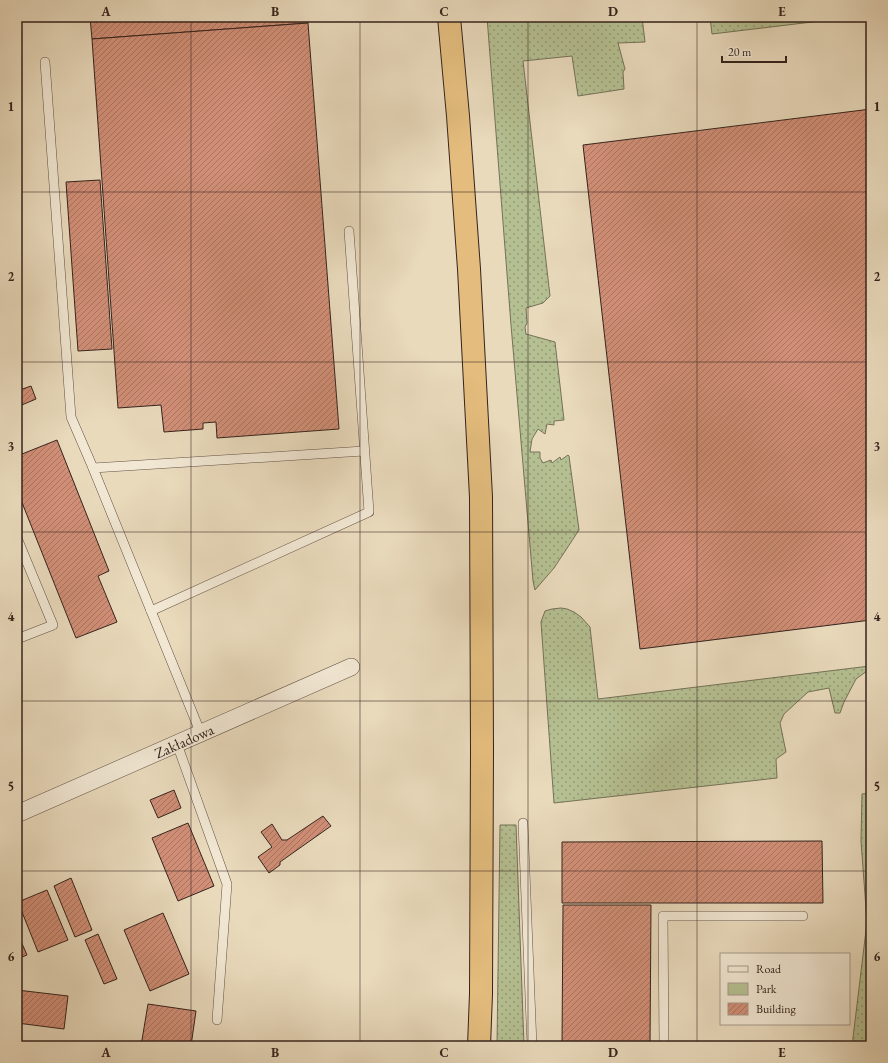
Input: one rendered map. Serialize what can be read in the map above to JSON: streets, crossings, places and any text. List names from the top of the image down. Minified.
{"streets":{"street":["Zakładowa"]},"legend":["Road","Park","Building"],"scale_bar":"20 m","grid":{"columns":["A","B","C","D","E"],"rows":["1","2","3","4","5","6"]}}
